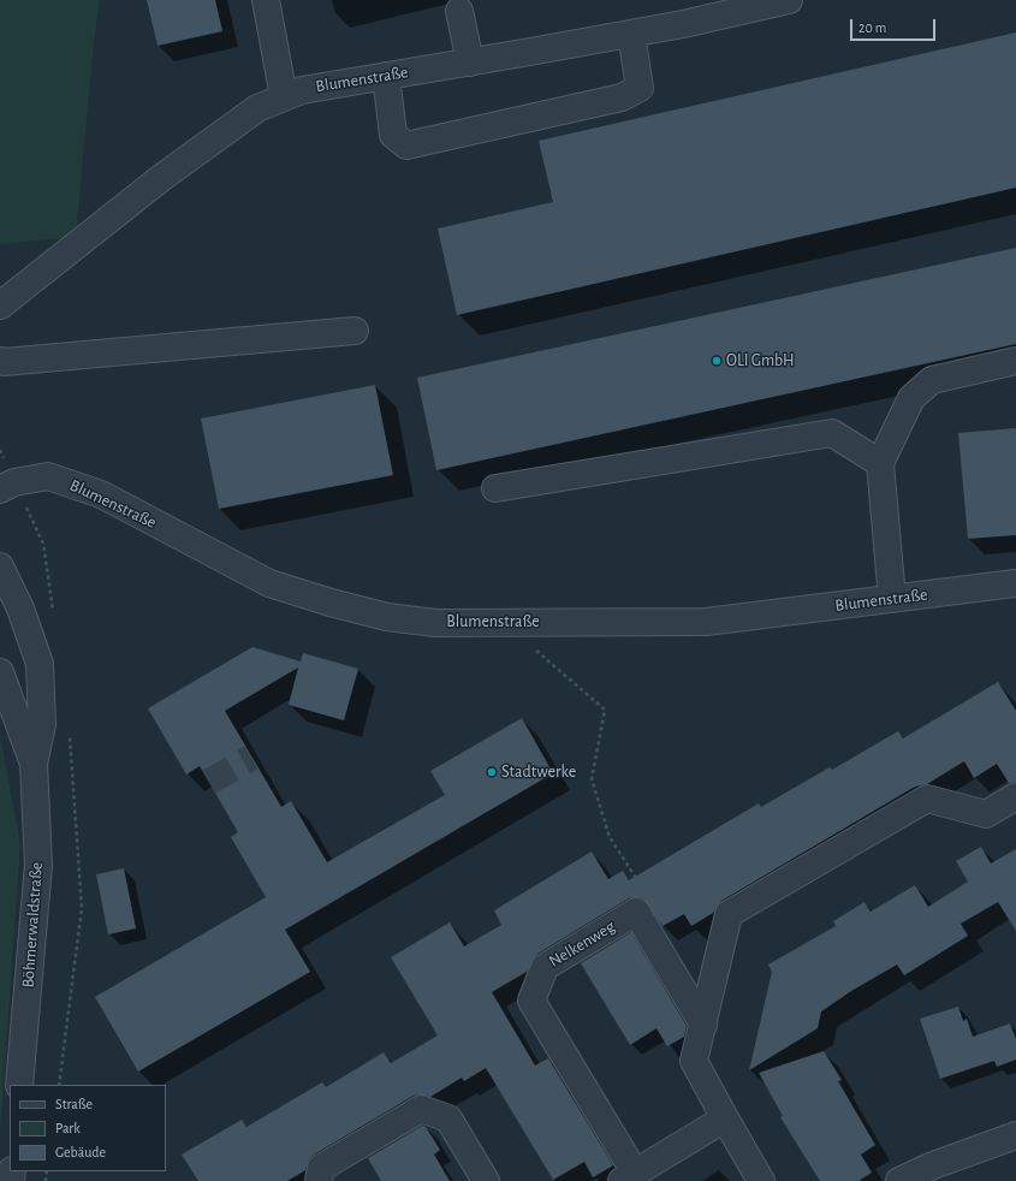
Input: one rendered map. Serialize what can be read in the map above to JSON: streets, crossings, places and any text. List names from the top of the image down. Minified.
{"streets":{"street":["Blumenstraße","Böhmerwaldstraße","Nelkenweg"]},"places":["OLI GmbH","Stadtwerke"],"legend":["Straße","Park","Gebäude"],"scale_bar":"20 m"}
